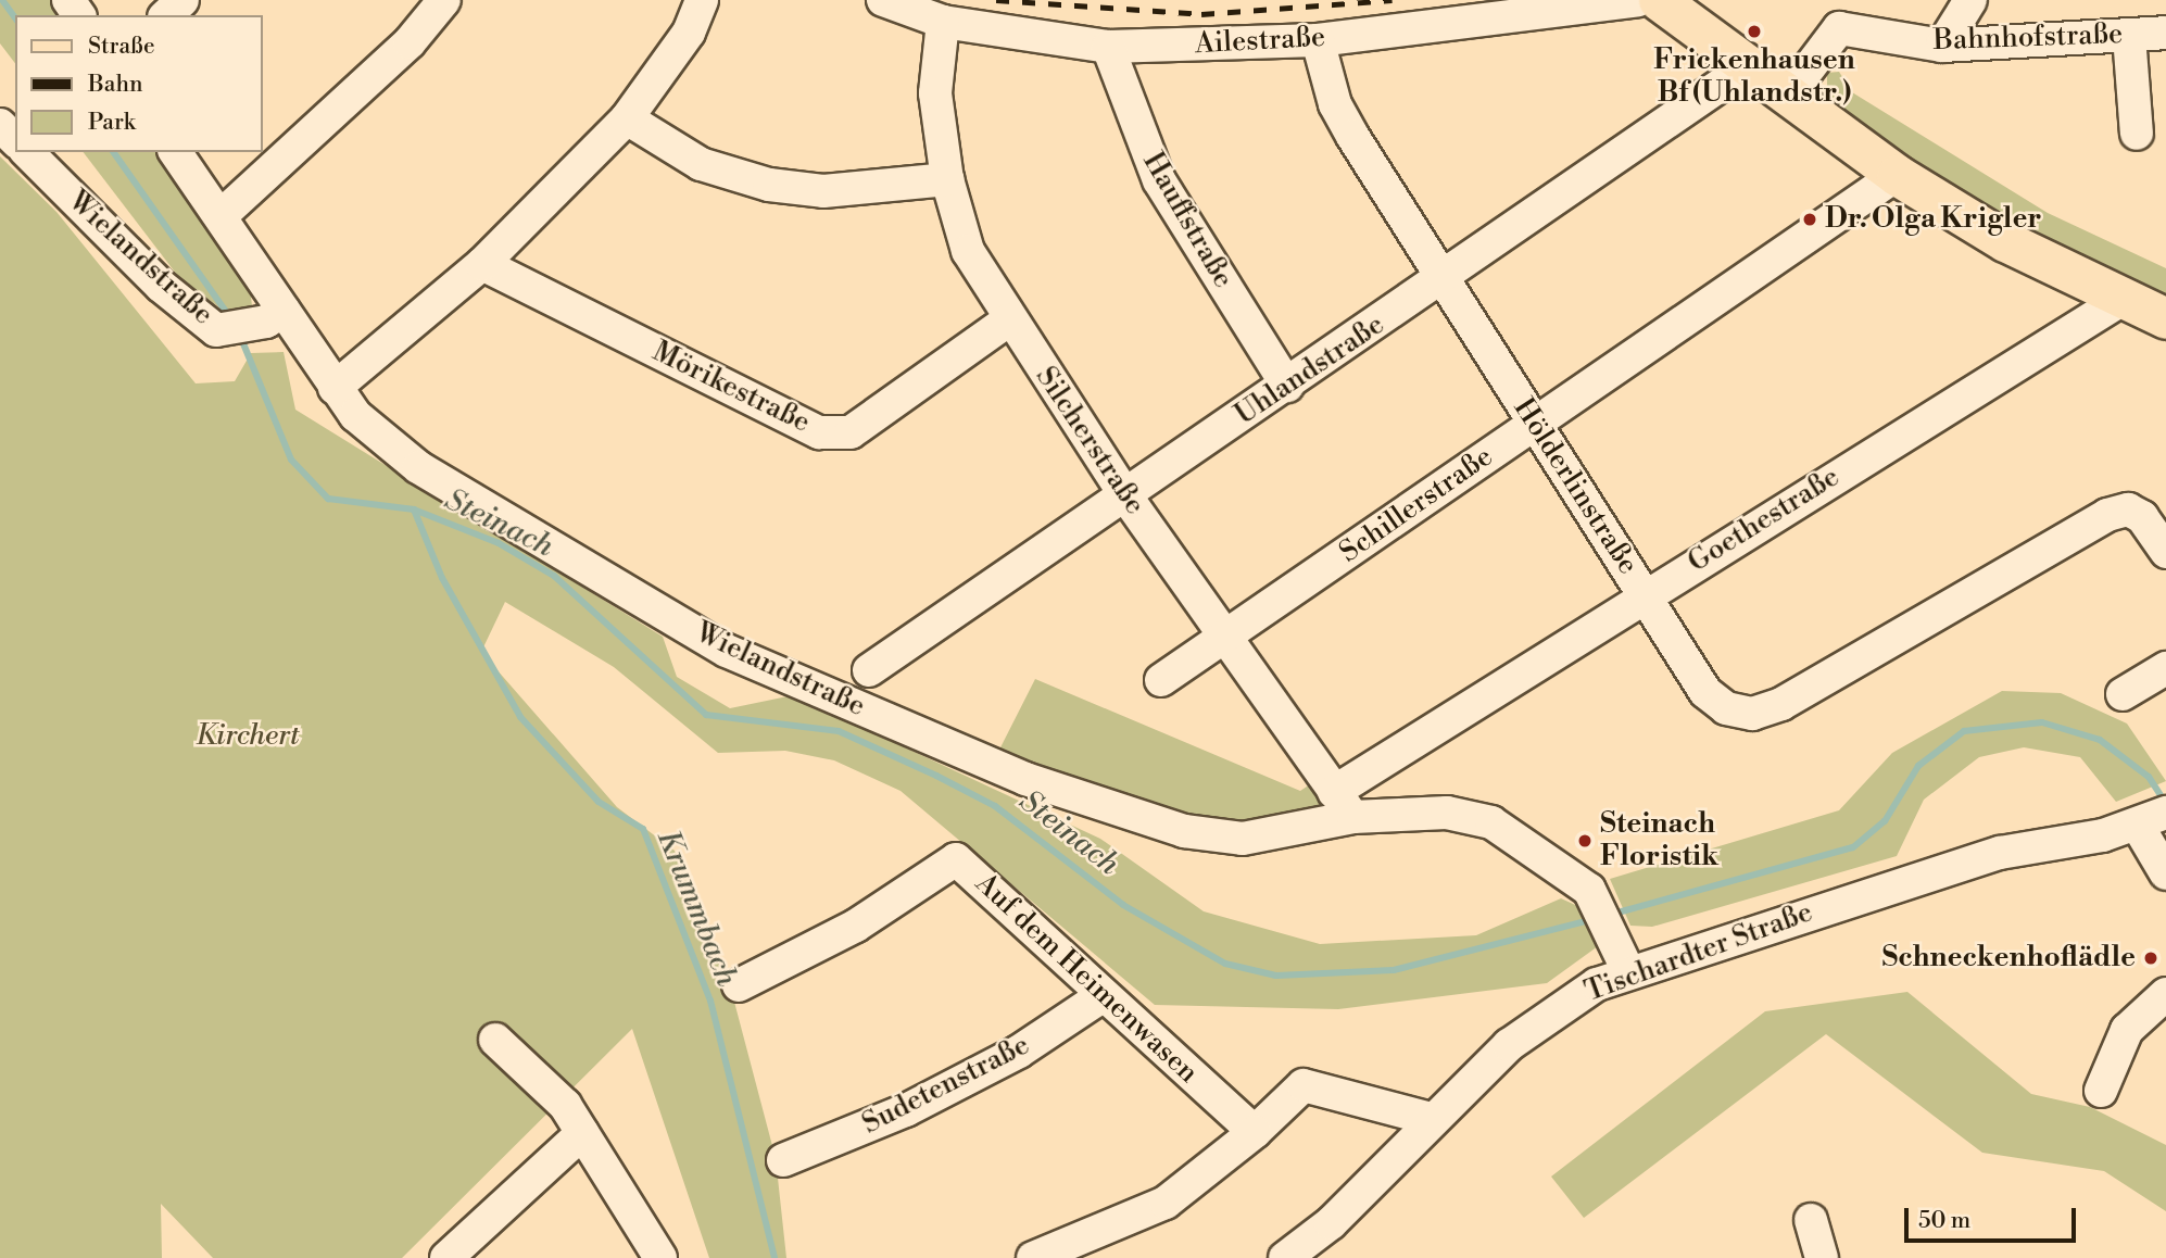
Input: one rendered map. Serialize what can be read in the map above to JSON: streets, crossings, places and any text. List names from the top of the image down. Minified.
{"streets":{"street":["Bahnhofstraße","Ailestraße","Hauffstraße","Wielandstraße","Uhlandstraße","Mörikestraße","Silcherstraße","Hölderlinstraße","Schillerstraße","Goethestraße","Tischardter Straße","Auf dem Heimenwasen","Sudetenstraße"]},"crossings":[["Ailestraße","Hauffstraße"],["Ailestraße","Silcherstraße"],["Ailestraße","Hölderlinstraße"],["Hauffstraße","Uhlandstraße"],["Wielandstraße","Silcherstraße"],["Wielandstraße","Tischardter Straße"],["Uhlandstraße","Silcherstraße"],["Uhlandstraße","Hölderlinstraße"],["Mörikestraße","Silcherstraße"],["Silcherstraße","Schillerstraße"],["Silcherstraße","Goethestraße"],["Hölderlinstraße","Schillerstraße"],["Hölderlinstraße","Goethestraße"],["Auf dem Heimenwasen","Sudetenstraße"]],"water":["Steinach","Krummbach"],"parks":["Kirchert"],"places":["Frickenhausen Bf (Uhlandstr.)","Dr. Olga Krigler","Steinach Floristik","Schneckenhoflädle"],"legend":["Straße","Bahn","Park"],"scale_bar":"50 m"}
